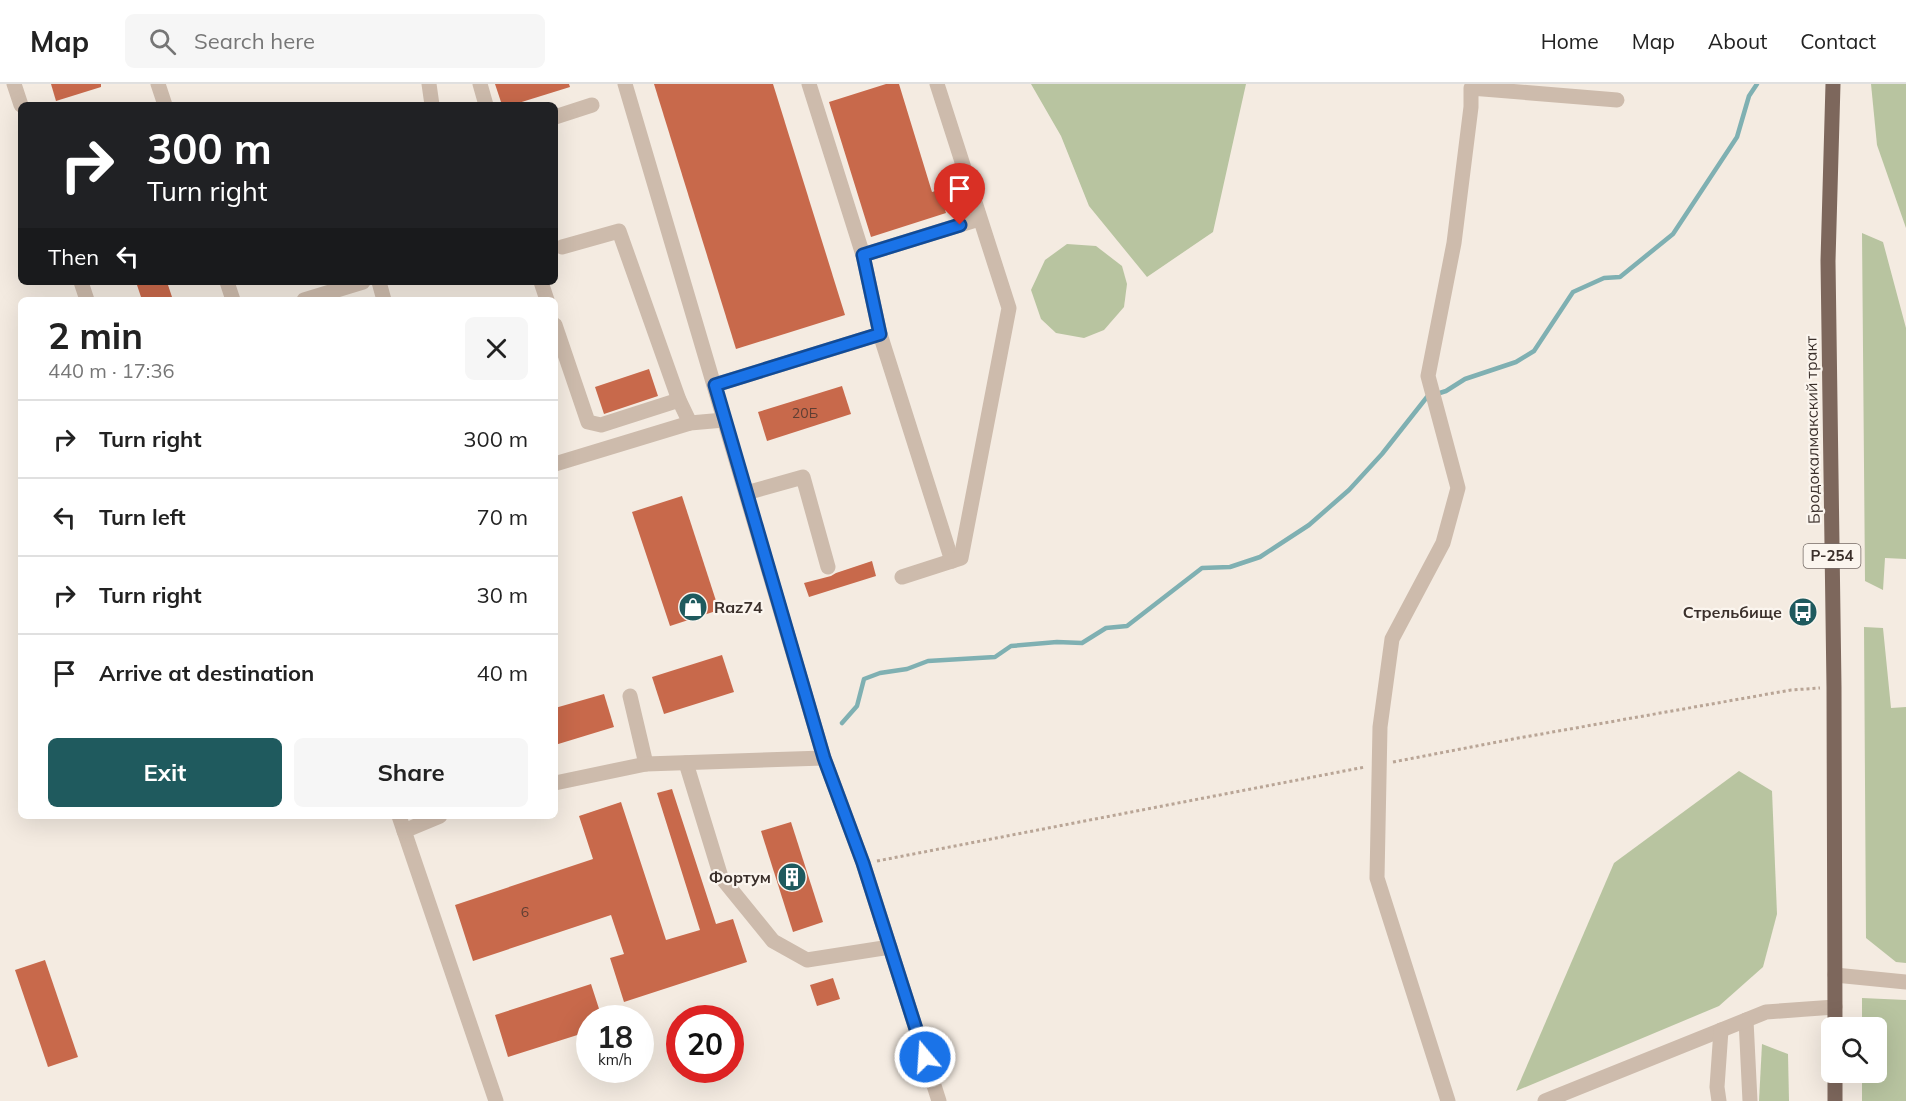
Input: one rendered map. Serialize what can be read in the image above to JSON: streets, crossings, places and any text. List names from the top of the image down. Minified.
{"streets":{"main road":["Бродокалмакский тракт","Р-254"]},"places":{"shop":["Raz74"],"bus stop":["Стрельбище"],"building":["Фортум"]},"house_numbers":["20Б","6"],"page":{"header":"Map","search":"Search here","nav":["Home","Map","About","Contact"],"turn":["300 m","Turn right"],"then":"Then","heading":["2 min","440 m · 17:36"],"list":[{"name":"Turn right","value":"300 m"},{"name":"Turn left","value":"70 m"},{"name":"Turn right","value":"30 m"},{"name":"Arrive at destination","value":"40 m"}],"buttons":["Exit","Share"],"speed":"18 km/h","limit":"20"}}
